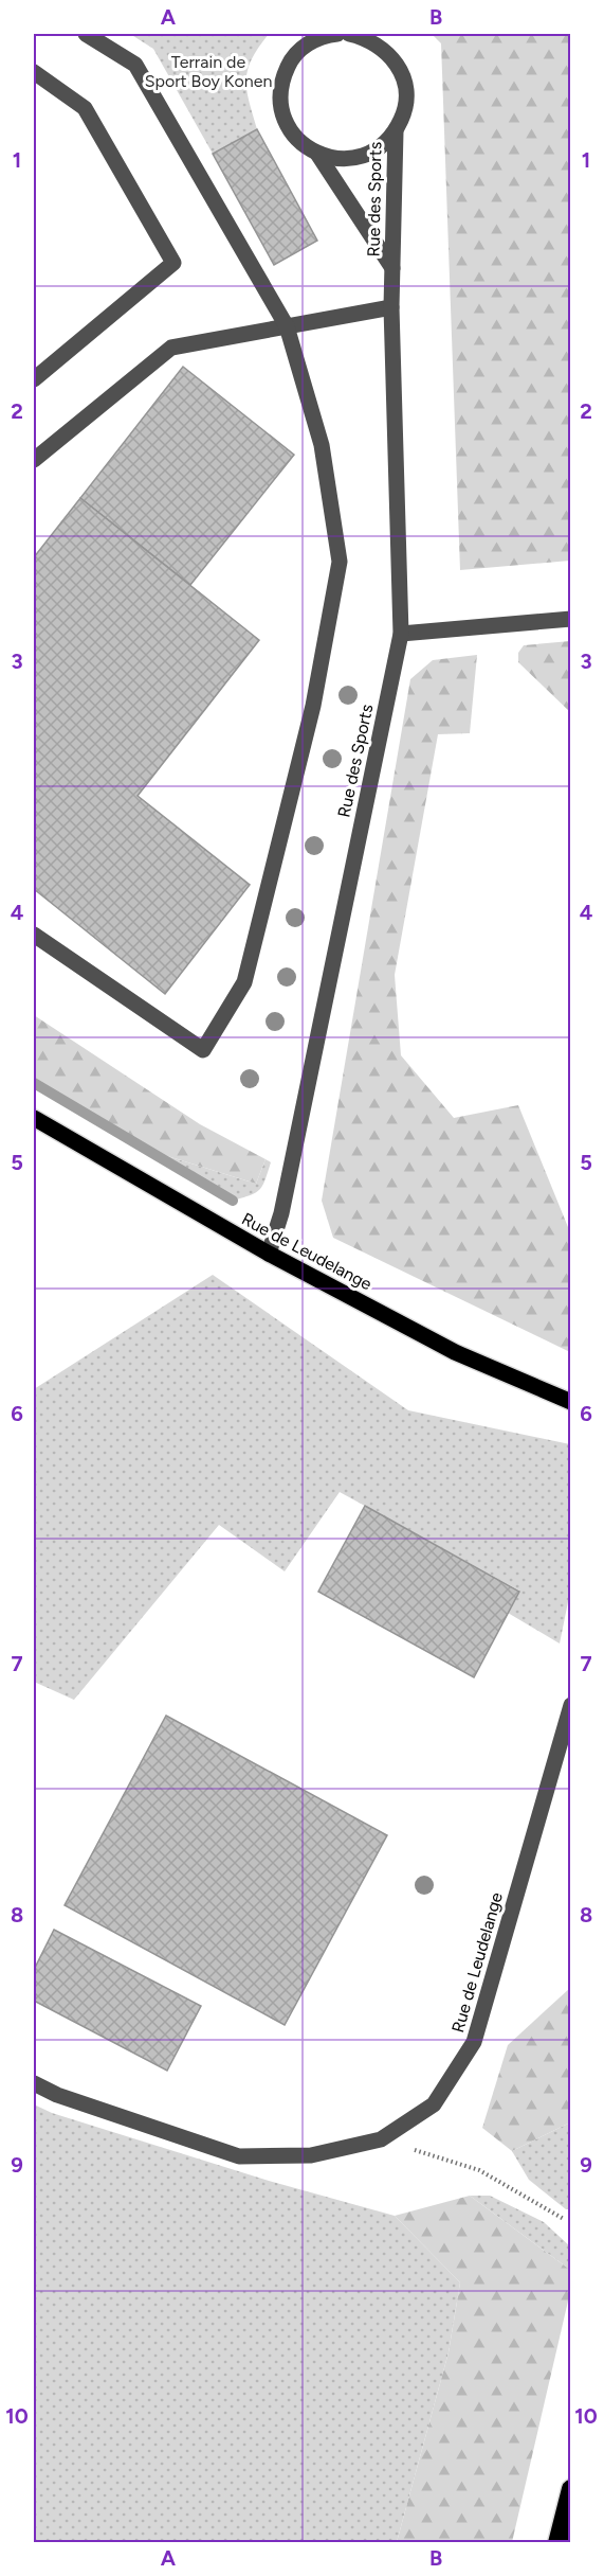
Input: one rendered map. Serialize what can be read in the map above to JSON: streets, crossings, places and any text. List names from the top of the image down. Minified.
{"streets":{"main road":["Rue de Leudelange"],"street":["Rue des Sports"]},"crossings":[["Rue des Sports","Rue de Leudelange"]],"parks":["Terrain de Sport Boy Konen"],"grid":{"columns":["A","B"],"rows":["1","2","3","4","5","6","7","8","9","10"]}}
